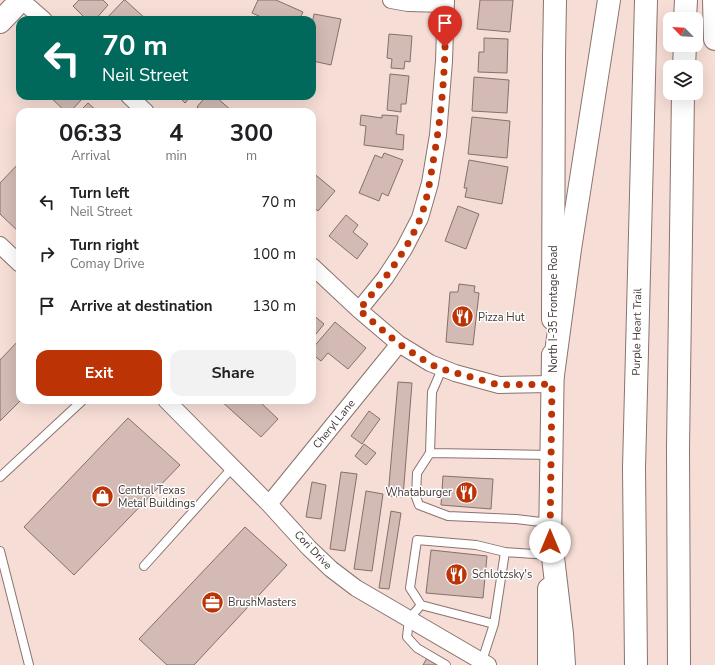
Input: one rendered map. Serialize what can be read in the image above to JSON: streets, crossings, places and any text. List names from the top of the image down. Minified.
{"streets":{"main road":["North I-35 Frontage Road","Purple Heart Trail"],"street":["Cheryl Lane","Cori Drive"]},"crossings":[["Cheryl Lane","Cori Drive"]],"places":{"restaurant":["Pizza Hut","Whataburger","Schlotzsky's"],"shop":["Central Texas Metal Buildings"],"office":["BrushMasters"]},"north":"top left","page":{"turn":["70 m","Neil Street"],"eta":["06:33","Arrival","4","min","300","m"],"list":[{"name":"Turn left","note":"Neil Street","value":"70 m"},{"name":"Turn right","note":"Comay Drive","value":"100 m"},{"name":"Arrive at destination","value":"130 m"}],"buttons":["Exit","Share"]}}
